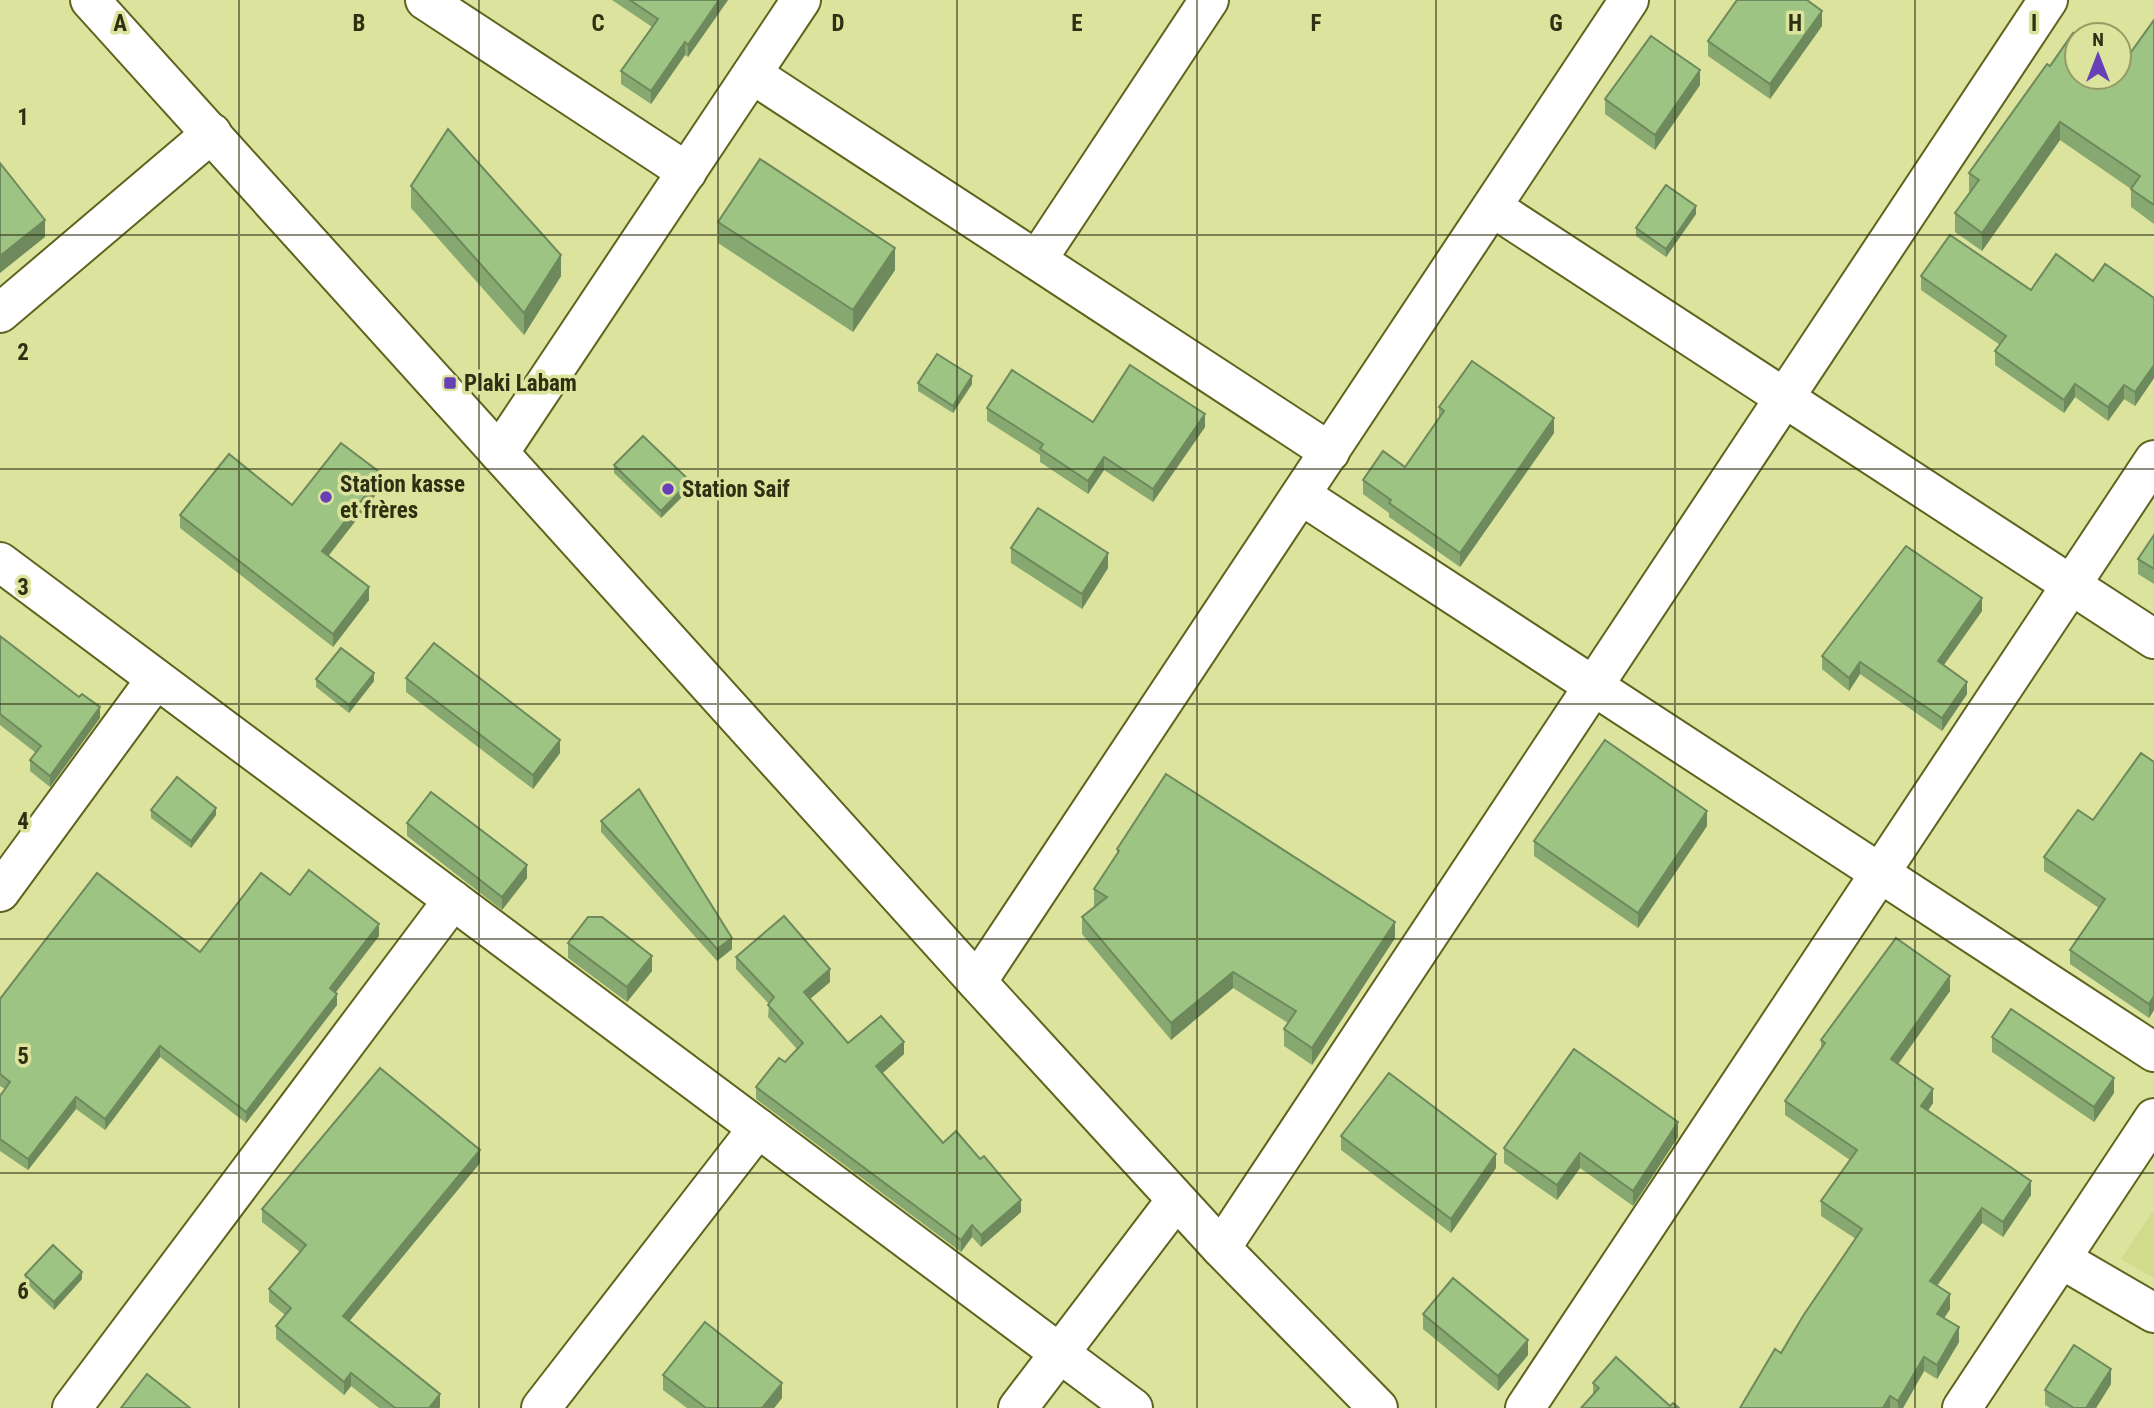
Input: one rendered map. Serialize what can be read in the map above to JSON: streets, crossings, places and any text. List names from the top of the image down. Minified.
{"places":{"transit":["Plaki Labam"],"other":["Station Saif","Station kasse et frères"]},"north":"top","grid":{"columns":["A","B","C","D","E","F","G","H","I"],"rows":["1","2","3","4","5","6"]}}
